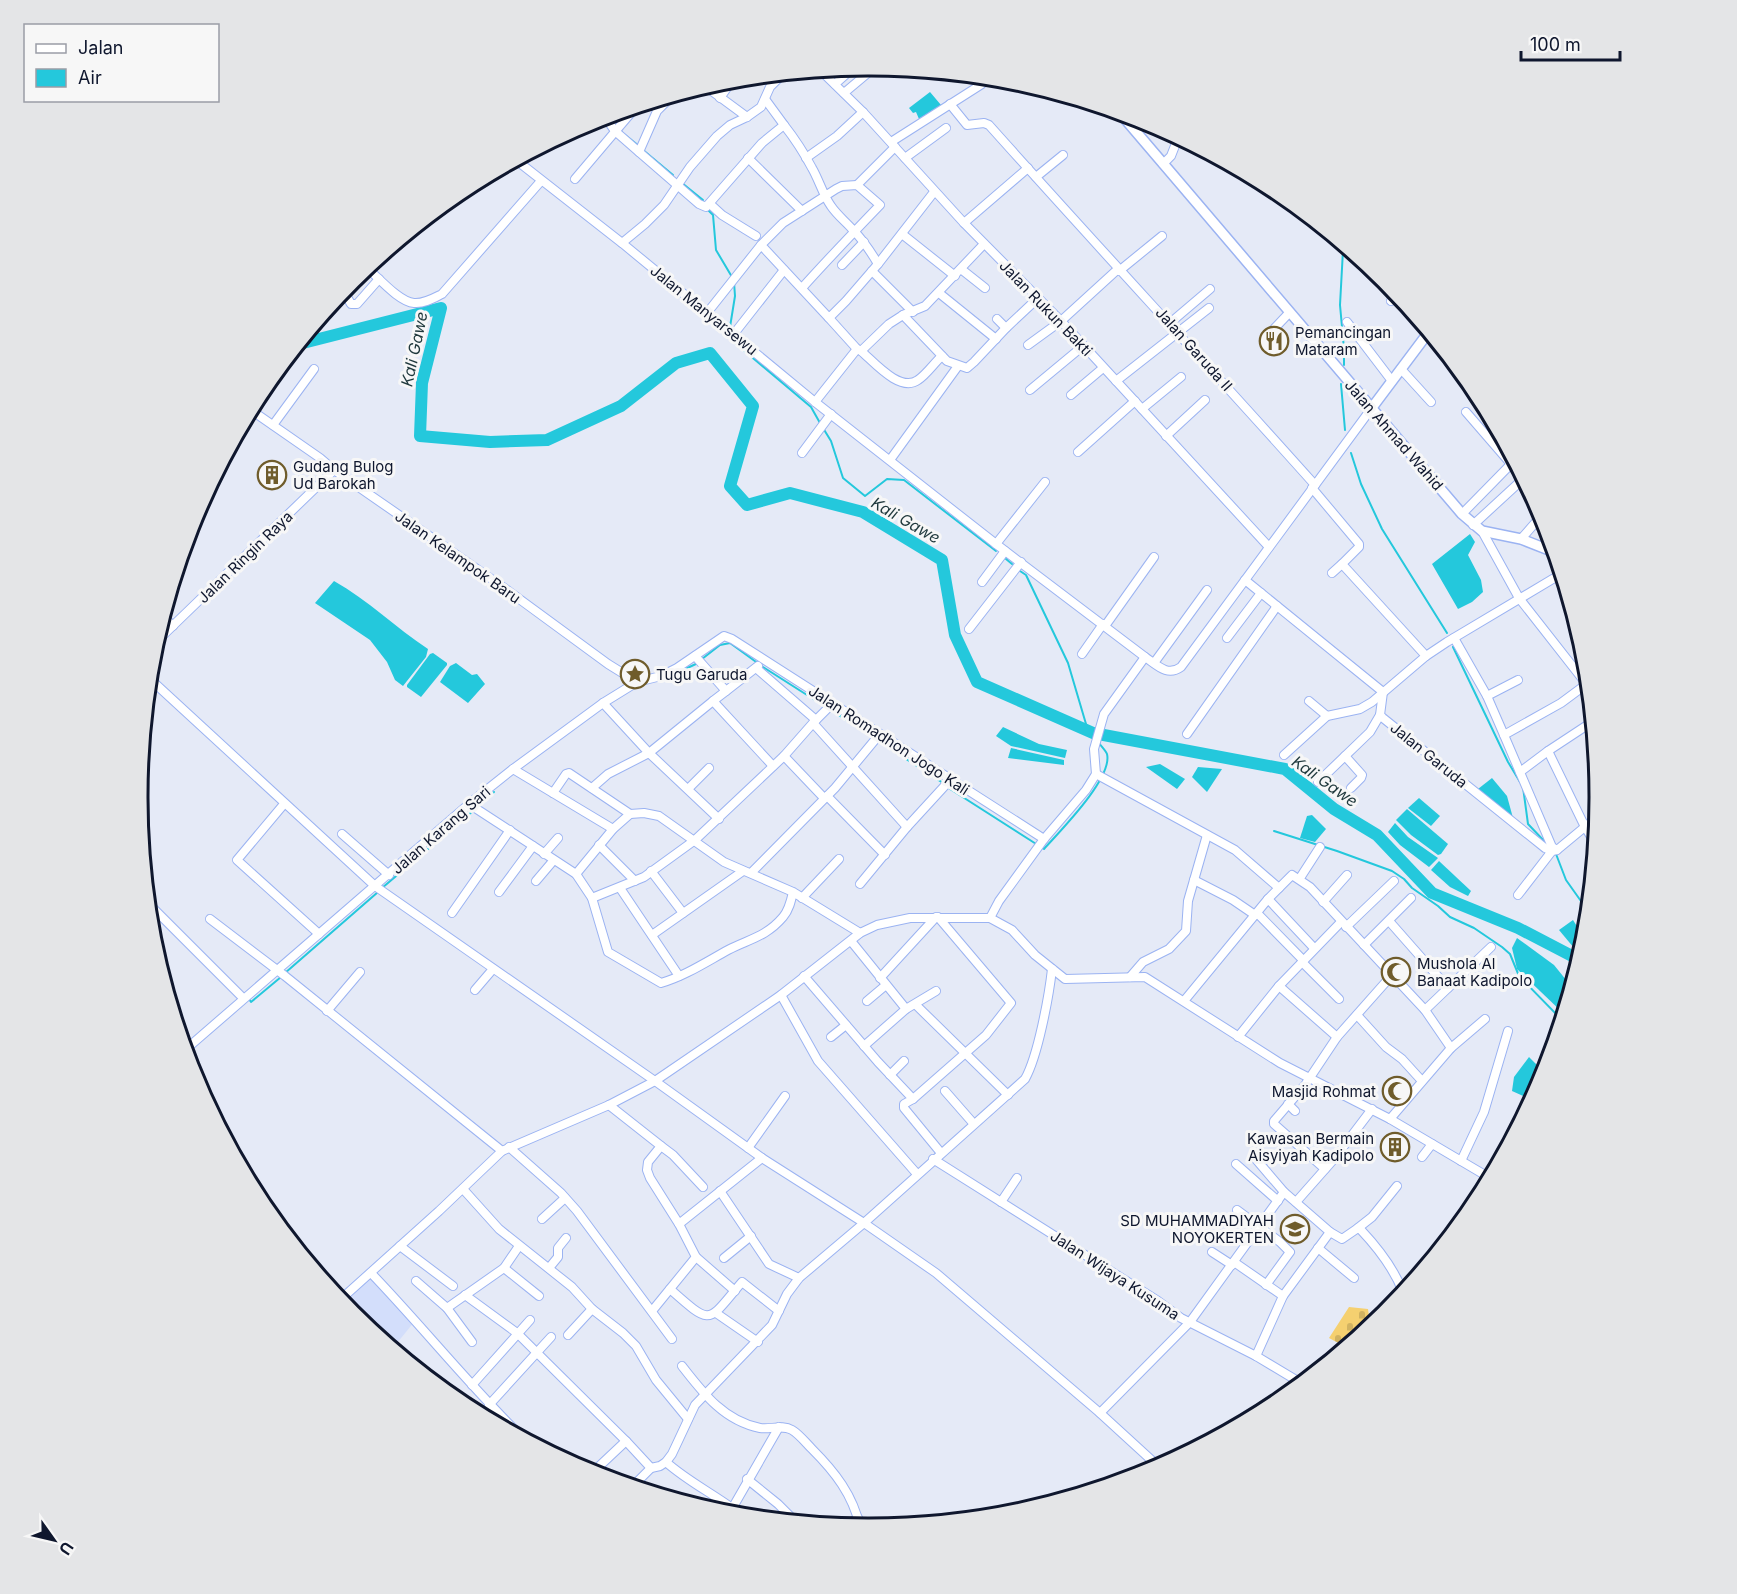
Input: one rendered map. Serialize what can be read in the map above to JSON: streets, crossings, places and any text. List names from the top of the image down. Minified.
{"streets":{"street":["Jalan Rukun Bakti","Jalan Manyarsewu","Jalan Garuda II","Jalan Ahmad Wahid","Jalan Ringin Raya","Jalan Kelampok Baru","Jalan Romadhon Jogo Kali","Jalan Garuda","Jalan Karang Sari","Jalan Wijaya Kusuma"]},"crossings":[["Jalan Ringin Raya","Jalan Kelampok Baru"],["Jalan Kelampok Baru","Jalan Romadhon Jogo Kali"],["Jalan Kelampok Baru","Jalan Karang Sari"],["Jalan Romadhon Jogo Kali","Jalan Karang Sari"]],"water":["Kali Gawe"],"places":{"restaurant":["Pemancingan Mataram"],"building":["Gudang Bulog Ud Barokah","Kawasan Bermain Aisyiyah Kadipolo"],"place":["Tugu Garuda"],"mosque":["Mushola Al Banaat Kadipolo","Masjid Rohmat"],"school or university":["SD MUHAMMADIYAH NOYOKERTEN"]},"legend":["Jalan","Air"],"scale_bar":"100 m","north":"bottom right"}
